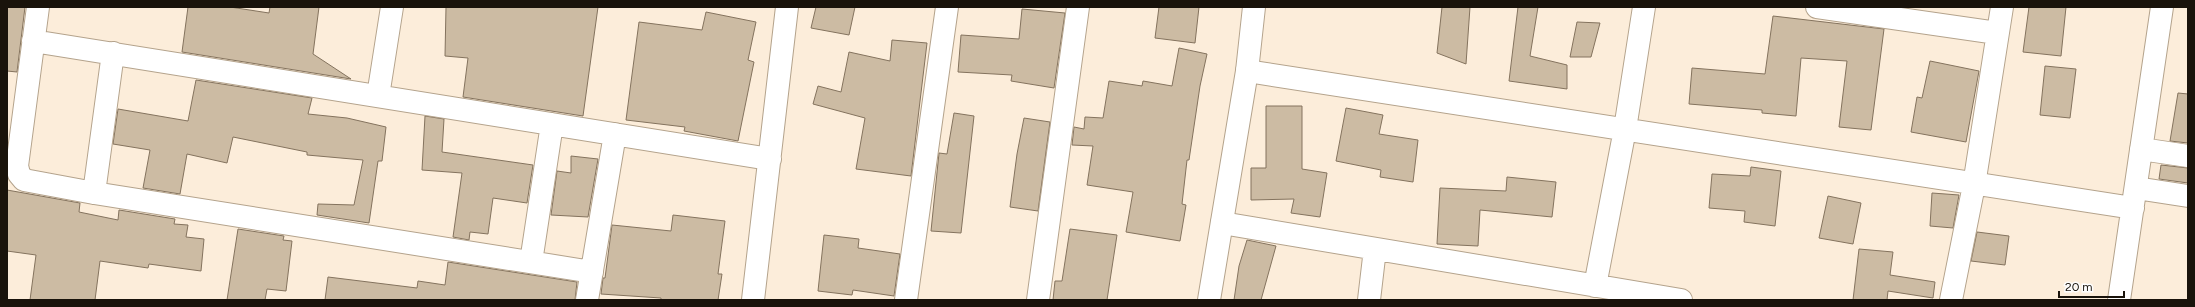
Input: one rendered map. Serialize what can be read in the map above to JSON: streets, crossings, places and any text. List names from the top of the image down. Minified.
{"scale_bar":"20 m"}
